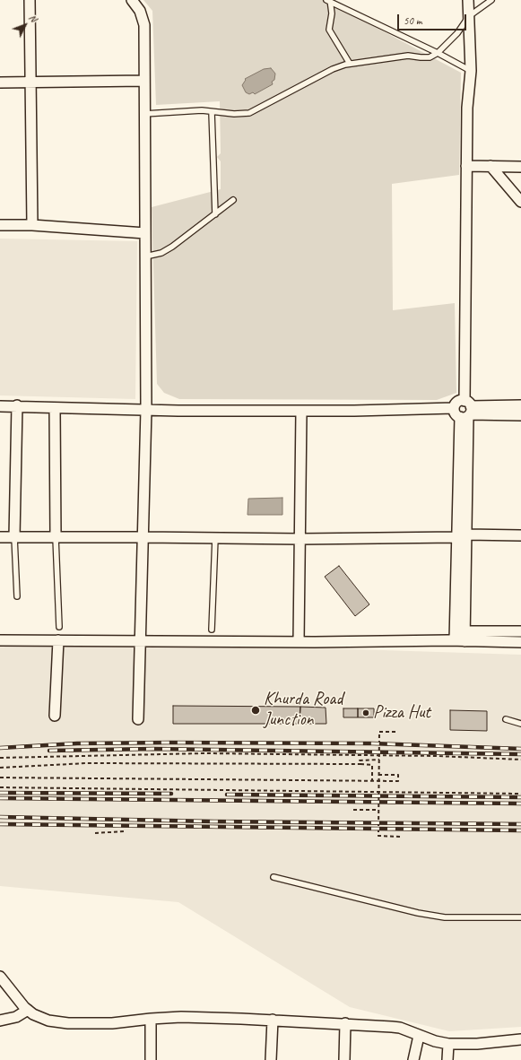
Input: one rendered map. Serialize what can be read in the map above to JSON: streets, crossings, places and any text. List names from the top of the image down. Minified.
{"places":["Khurda Road Junction","Pizza Hut"],"scale_bar":"50 m","north":"top right"}
